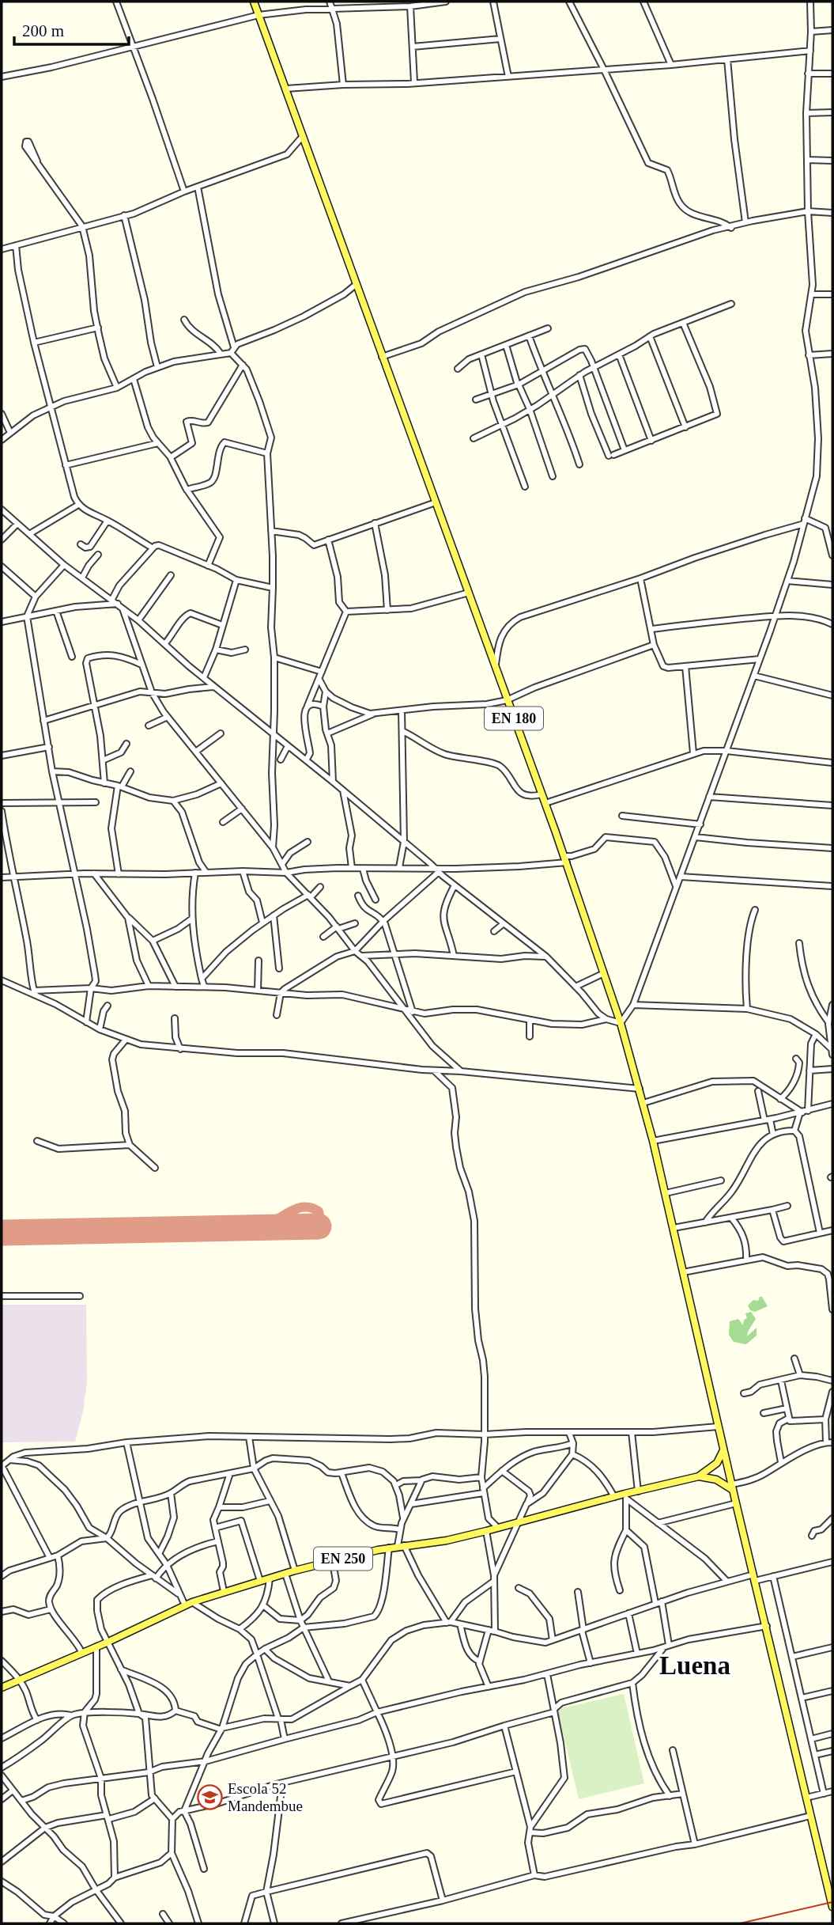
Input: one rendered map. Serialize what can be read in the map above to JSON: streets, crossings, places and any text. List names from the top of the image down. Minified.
{"streets":{"main road":["EN 180","EN 250"]},"crossings":[["EN 180","EN 250"]],"districts":["Luena"],"places":{"school or university":["Escola 52 Mandembue"]},"scale_bar":"200 m"}
